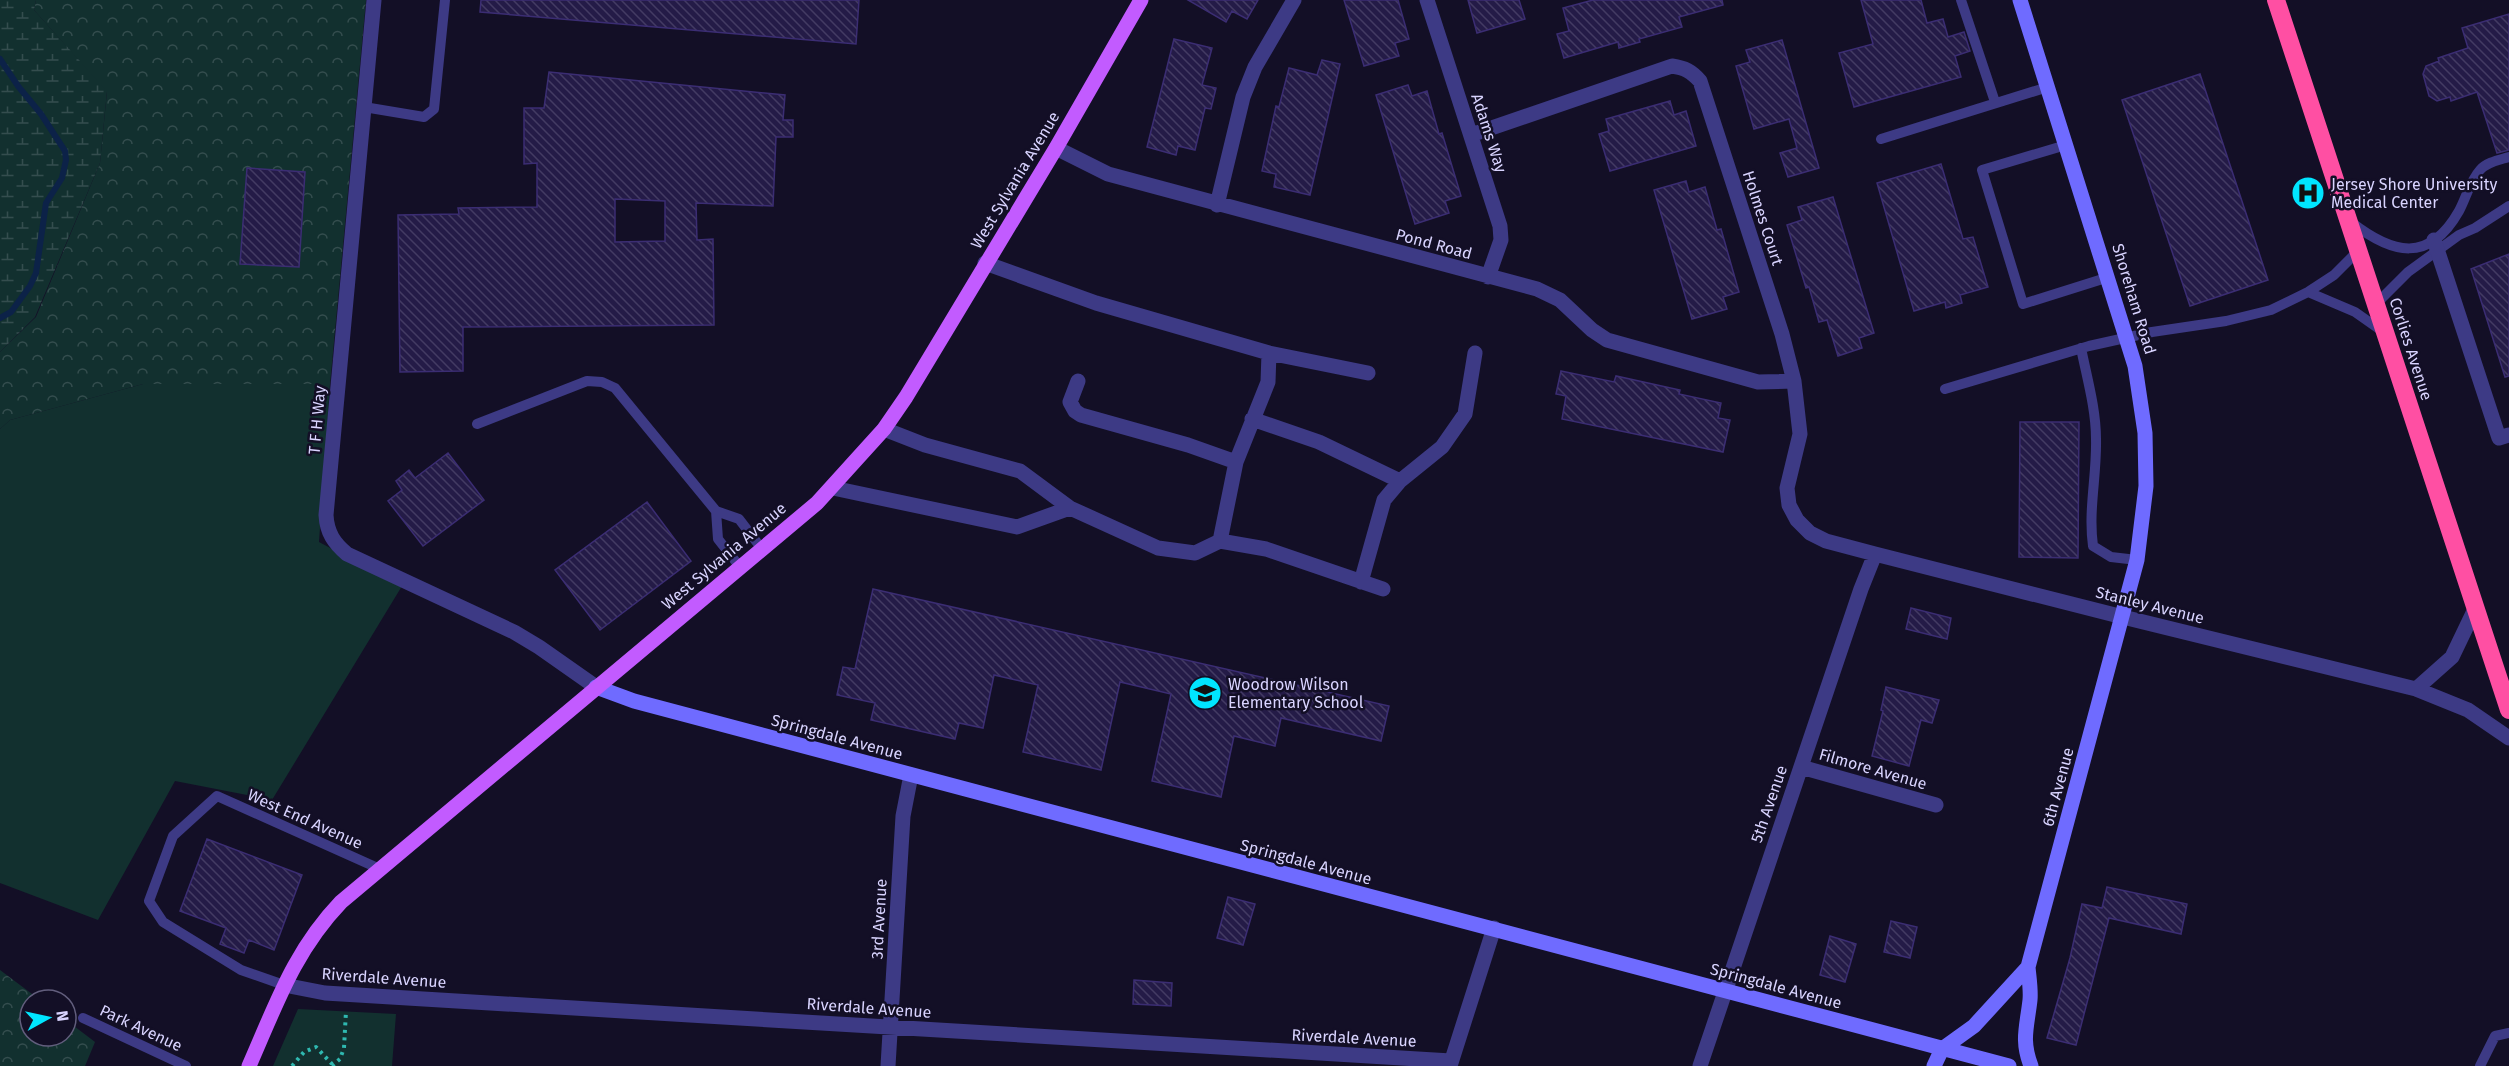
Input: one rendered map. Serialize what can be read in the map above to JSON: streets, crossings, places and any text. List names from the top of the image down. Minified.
{"streets":{"highway":["Corlies Avenue"],"main road":["West Sylvania Avenue"],"street":["Adams Way","Holmes Court","Pond Road","Shoreham Road","T F H Way","Stanley Avenue","Springdale Avenue","Filmore Avenue","6th Avenue","5th Avenue","3rd Avenue","Riverdale Avenue"],"lane":["West End Avenue","Park Avenue"]},"crossings":[["Adams Way","Holmes Court"],["Adams Way","Pond Road"],["West Sylvania Avenue","Pond Road"],["West Sylvania Avenue","T F H Way"],["West Sylvania Avenue","Springdale Avenue"],["West Sylvania Avenue","West End Avenue"],["West Sylvania Avenue","Riverdale Avenue"],["Holmes Court","Pond Road"],["Holmes Court","Stanley Avenue"],["Holmes Court","5th Avenue"],["Shoreham Road","Stanley Avenue"],["Shoreham Road","6th Avenue"],["T F H Way","Springdale Avenue"],["Stanley Avenue","6th Avenue"],["Stanley Avenue","5th Avenue"],["Springdale Avenue","6th Avenue"],["Springdale Avenue","5th Avenue"],["Springdale Avenue","3rd Avenue"],["Filmore Avenue","5th Avenue"],["West End Avenue","Riverdale Avenue"],["3rd Avenue","Riverdale Avenue"]],"places":{"hospital":["Jersey Shore University Medical Center"],"school or university":["Woodrow Wilson Elementary School"]},"north":"right"}
